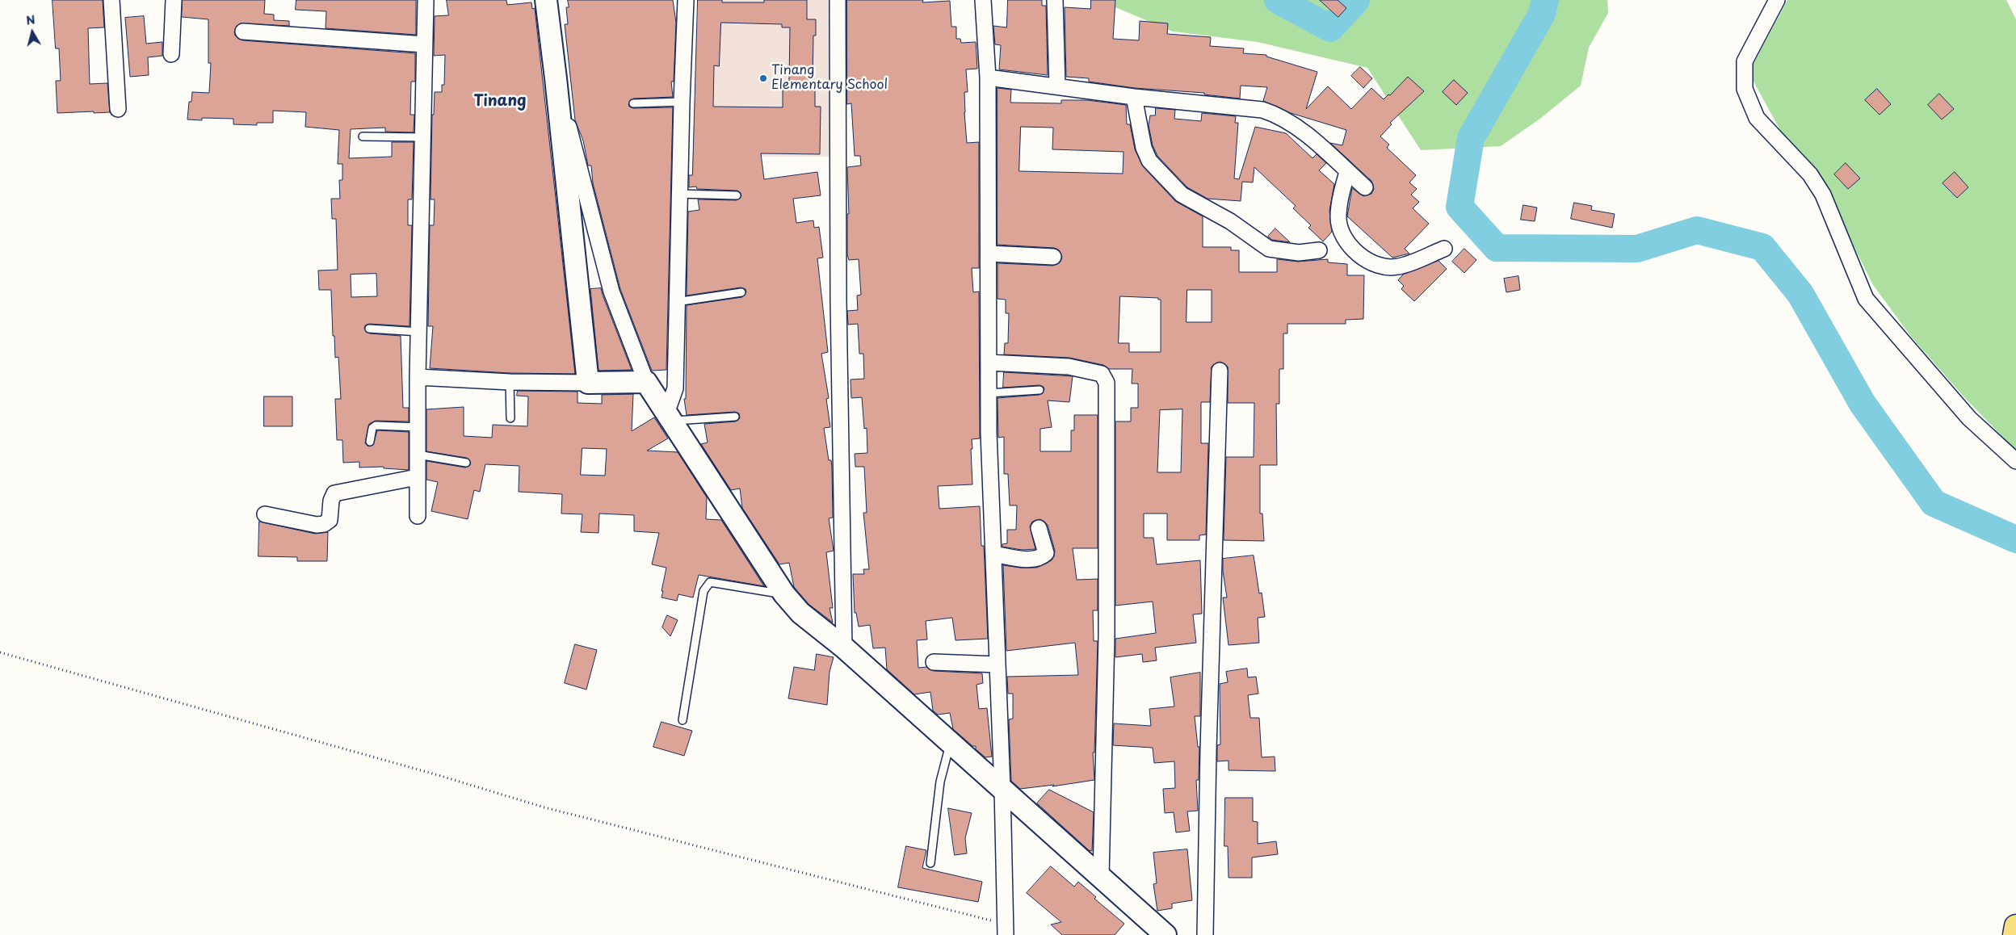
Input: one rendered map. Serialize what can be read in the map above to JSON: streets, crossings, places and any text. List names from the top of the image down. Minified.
{"districts":["Tinang"],"places":["Tinang Elementary School"],"north":"top"}
